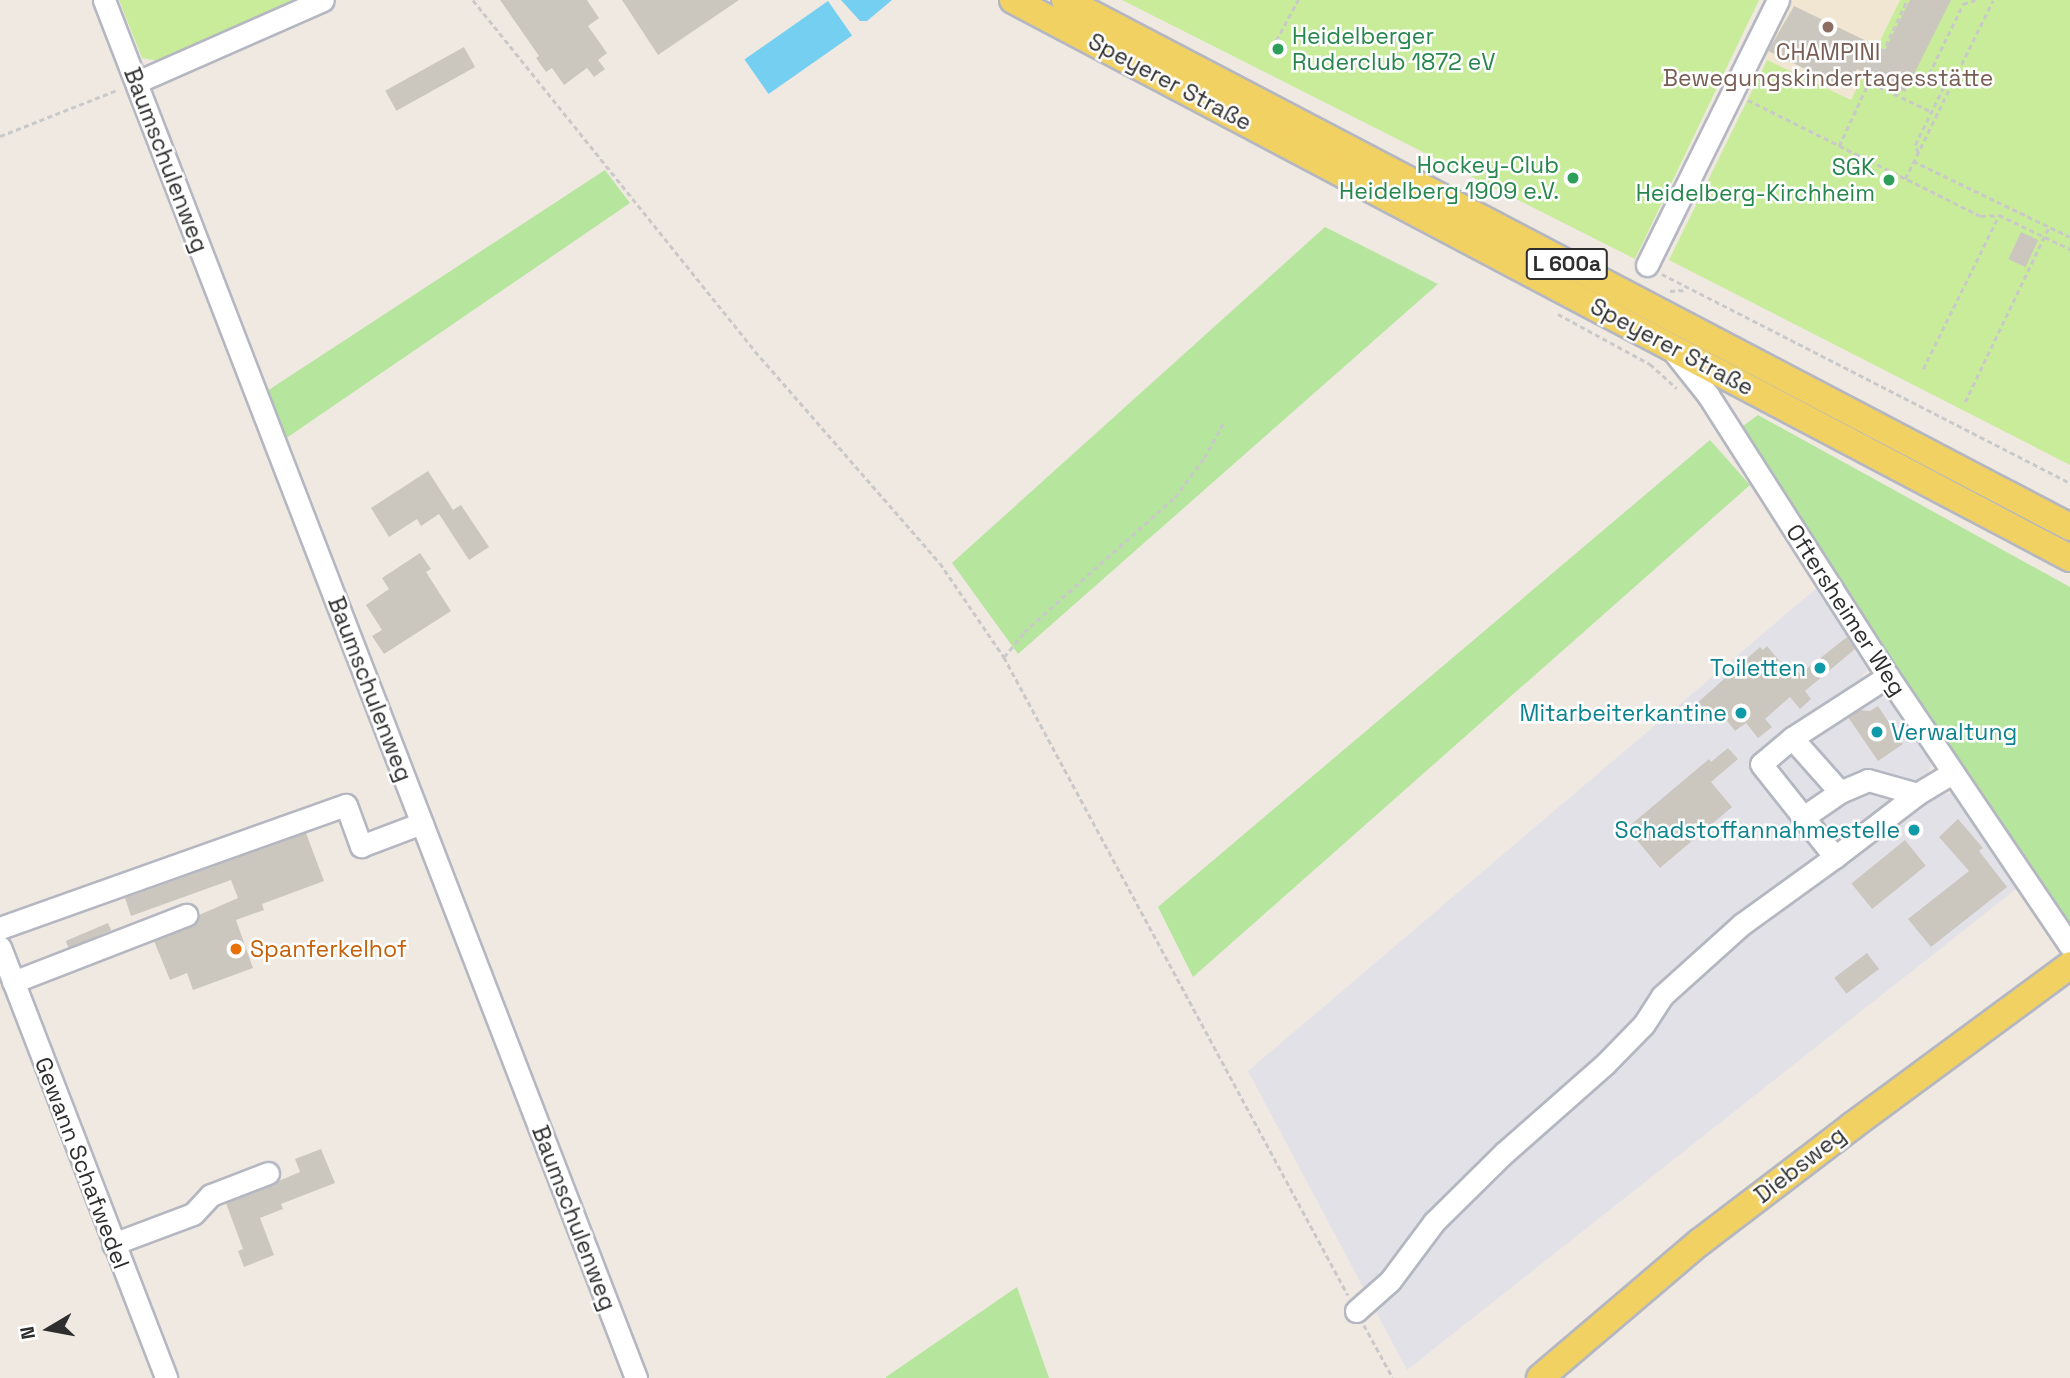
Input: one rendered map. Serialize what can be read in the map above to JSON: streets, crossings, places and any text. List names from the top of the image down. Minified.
{"streets":{"main road":["Speyerer Straße","L 600a","Diebsweg"],"street":["Baumschulenweg","Oftersheimer Weg","Gewann Schafwedel"]},"crossings":[["Speyerer Straße","Oftersheimer Weg"]],"places":["CHAMPINI Bewegungskindertagesstätte","Heidelberger Ruderclub 1872 eV","Hockey-Club Heidelberg 1909 e.V.","SGK Heidelberg-Kirchheim","Toiletten","Mitarbeiterkantine","Verwaltung","Schadstoffannahmestelle","Spanferkelhof"],"north":"left"}
